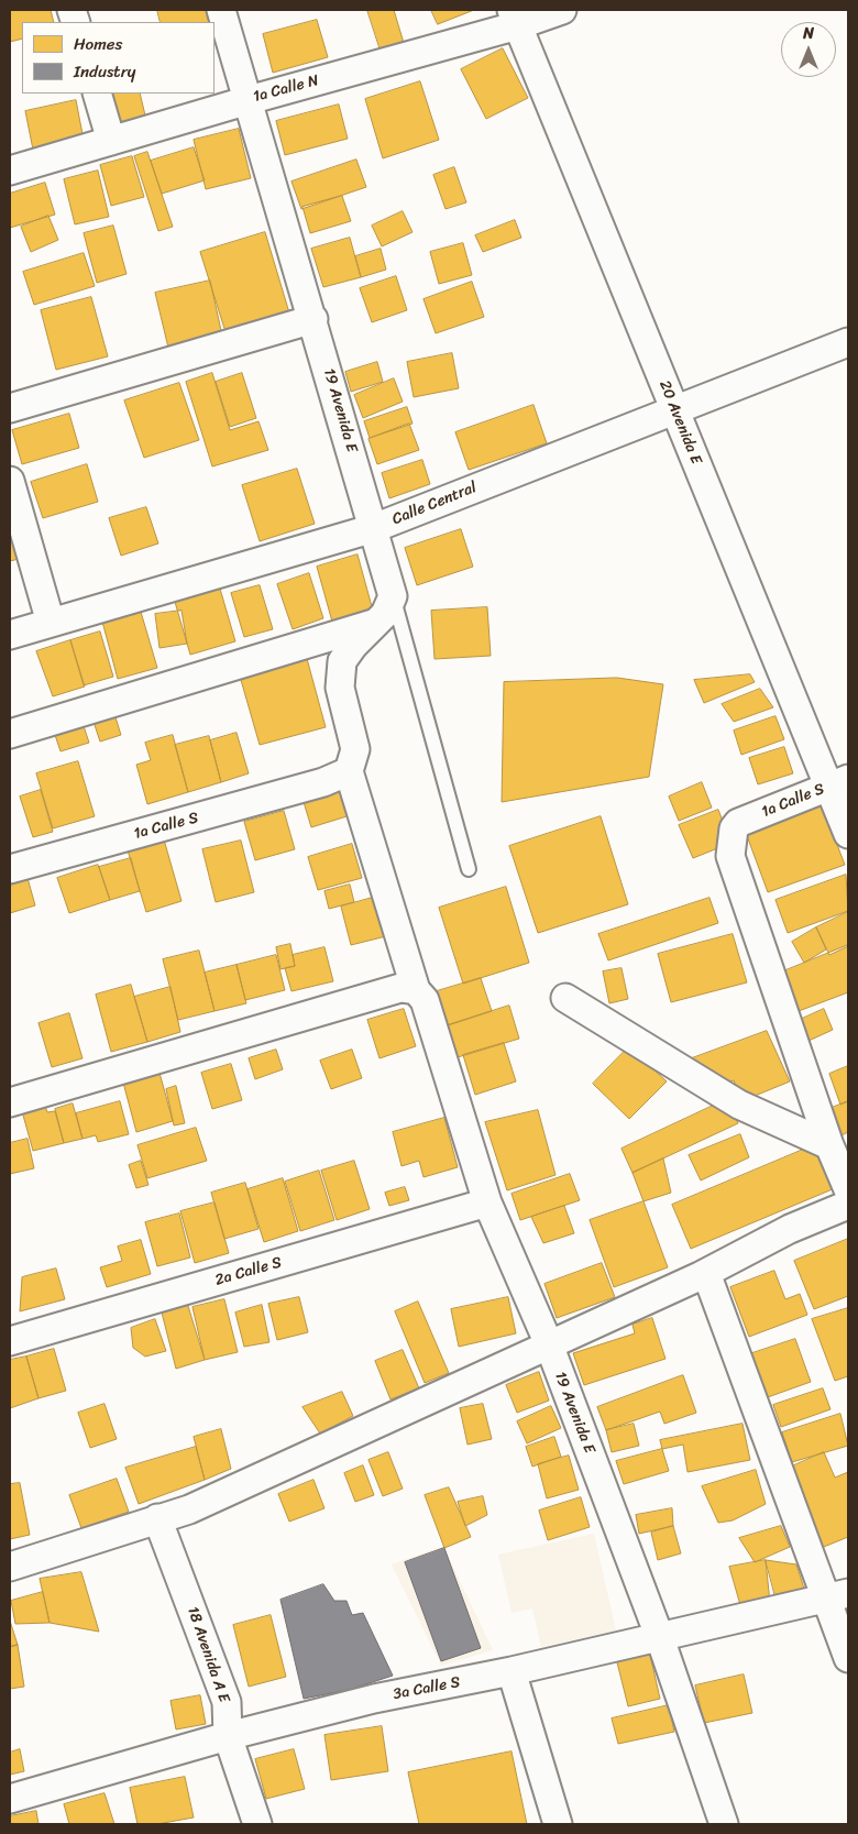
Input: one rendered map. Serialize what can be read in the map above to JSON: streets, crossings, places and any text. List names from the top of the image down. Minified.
{"streets":{"street":["1a Calle N","19 Avenida E","20 Avenida E","Calle Central","1a Calle S","2a Calle S","18 Avenida A E","3a Calle S"]},"crossings":[["1a Calle N","19 Avenida E"],["1a Calle N","20 Avenida E"],["19 Avenida E","Calle Central"],["19 Avenida E","1a Calle S"],["19 Avenida E","2a Calle S"],["19 Avenida E","3a Calle S"],["20 Avenida E","Calle Central"],["20 Avenida E","1a Calle S"],["18 Avenida A E","3a Calle S"]],"legend":["Homes","Industry"],"north":"top"}
